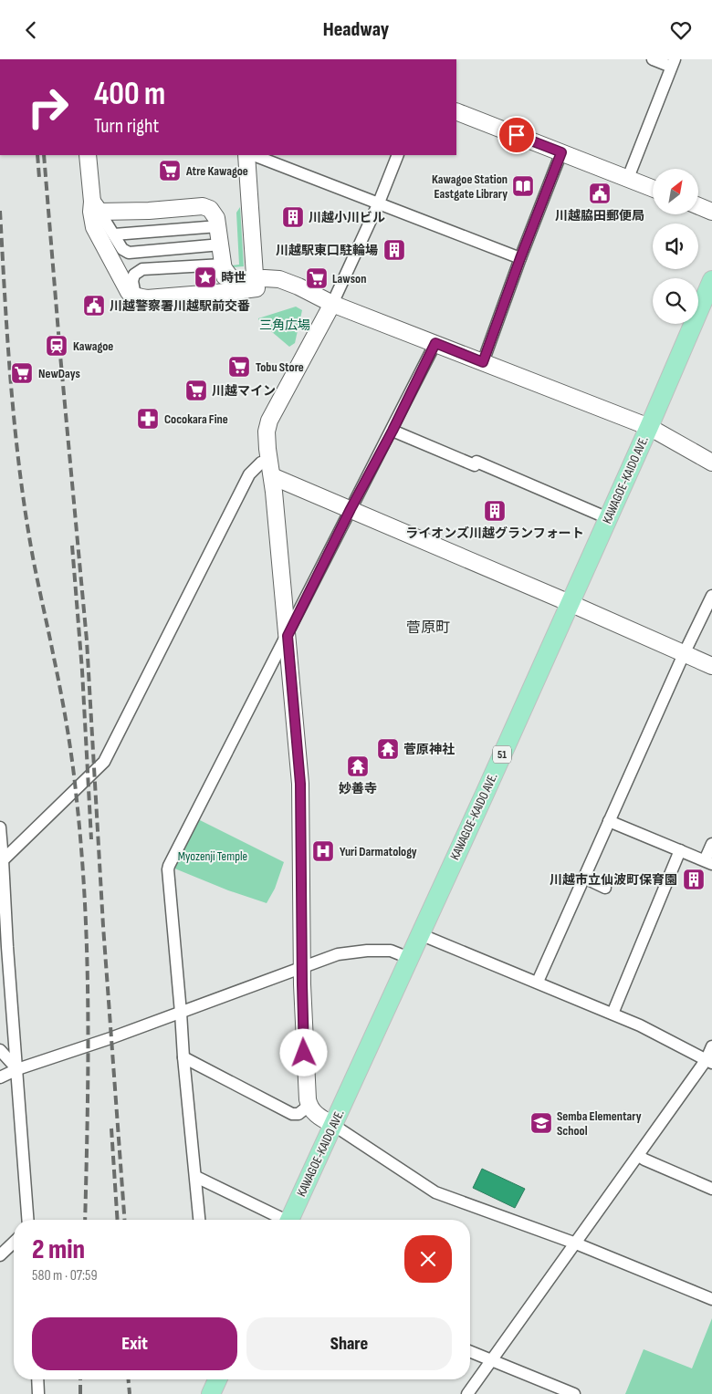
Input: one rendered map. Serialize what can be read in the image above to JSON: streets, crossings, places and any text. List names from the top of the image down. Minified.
{"streets":{"main road":["KAWAGOE-KAIDO AVE.","51"]},"districts":["菅原町"],"parks":["三角広場","Myozenji Temple"],"places":{"supermarket":["Atre Kawagoe","Lawson","Tobu Store","NewDays","川越マイン"],"library":["Kawagoe Station Eastgate Library"],"public building":["川越脇田郵便局","川越警察署川越駅前交番"],"building":["川越小川ビル","川越駅東口駐輪場","ライオンズ川越グランフォート","川越市立仙波町保育園"],"place":["時世"],"station":["Kawagoe"],"pharmacy":["Cocokara Fine"],"temple":["菅原神社","妙善寺"],"hospital":["Yuri Darmatology"],"school or university":["Semba Elementary School"]},"north":"top right","page":{"header":"Headway","turn":["400 m","Turn right"],"heading":["2 min","580 m · 07:59"],"buttons":["Exit","Share"]}}
